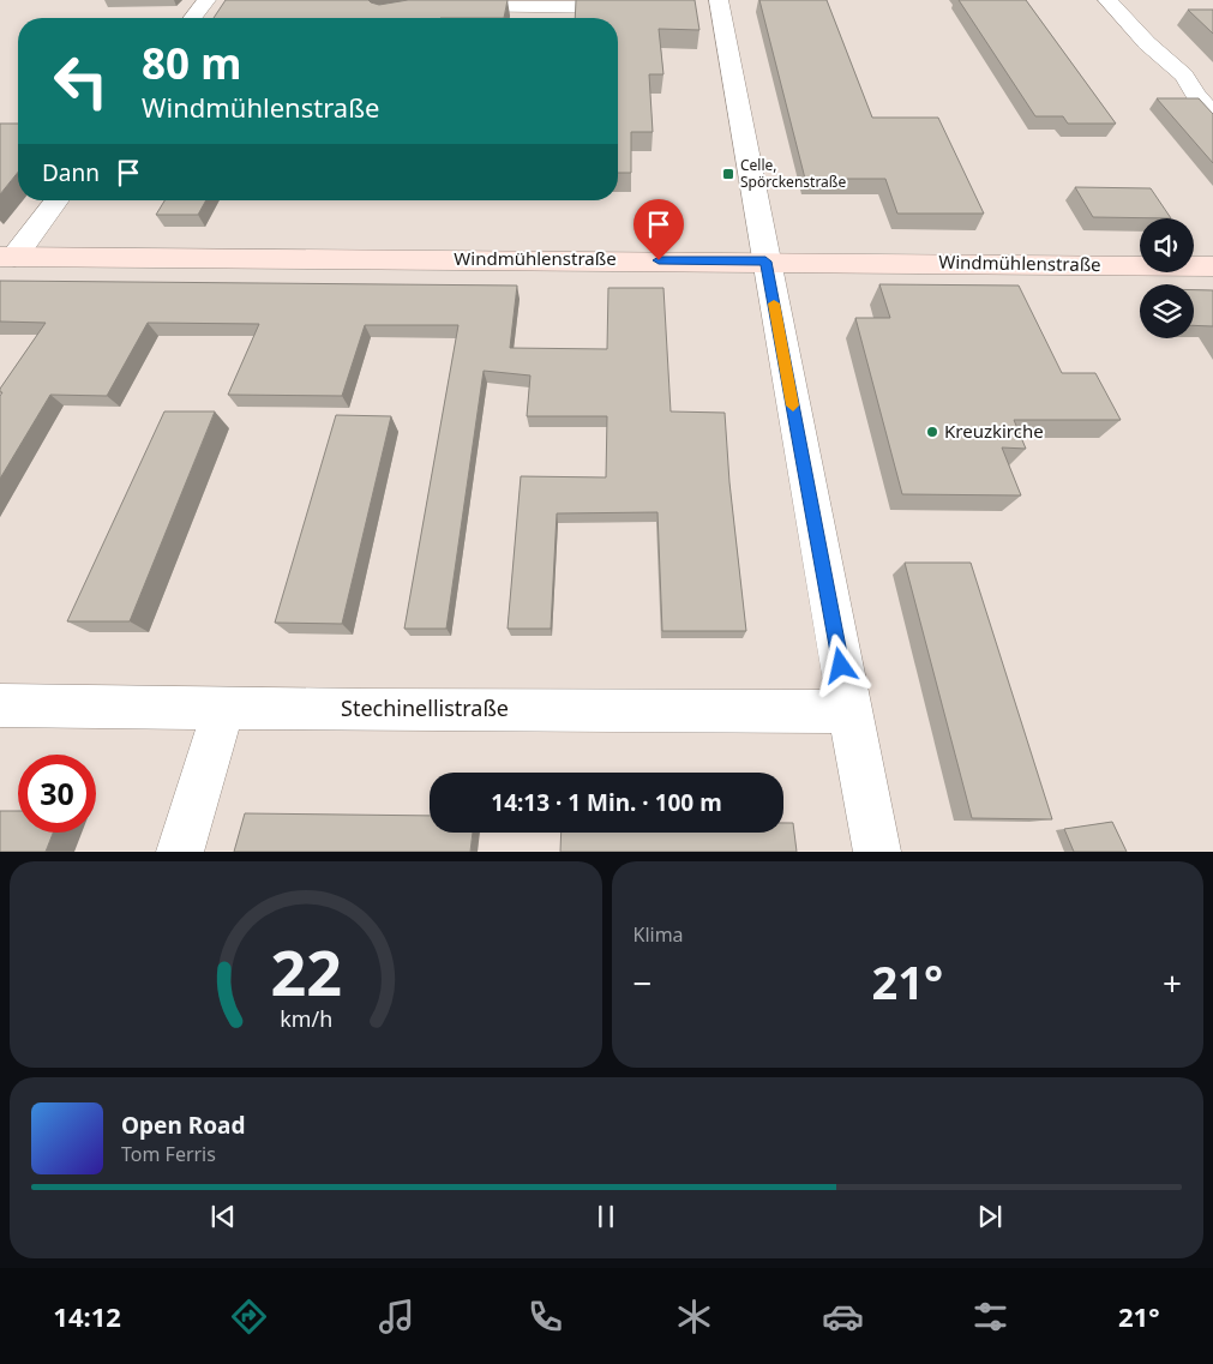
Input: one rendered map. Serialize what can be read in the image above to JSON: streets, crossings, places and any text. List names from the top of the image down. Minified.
{"streets":{"street":["Windmühlenstraße","Stechinellistraße"]},"places":{"transit":["Celle, Spörckenstraße"],"other":["Kreuzkirche"]},"page":{"turn":["80 m","Windmühlenstraße"],"then":"Dann","limit":"30","trip":"14:13 · 1 Min. · 100 m","tile":"Klima","heat":["−","21°","+"],"song":["Open Road","Tom Ferris"],"tabs":["14:12","21°"],"gauge":["22","km/h"]}}
